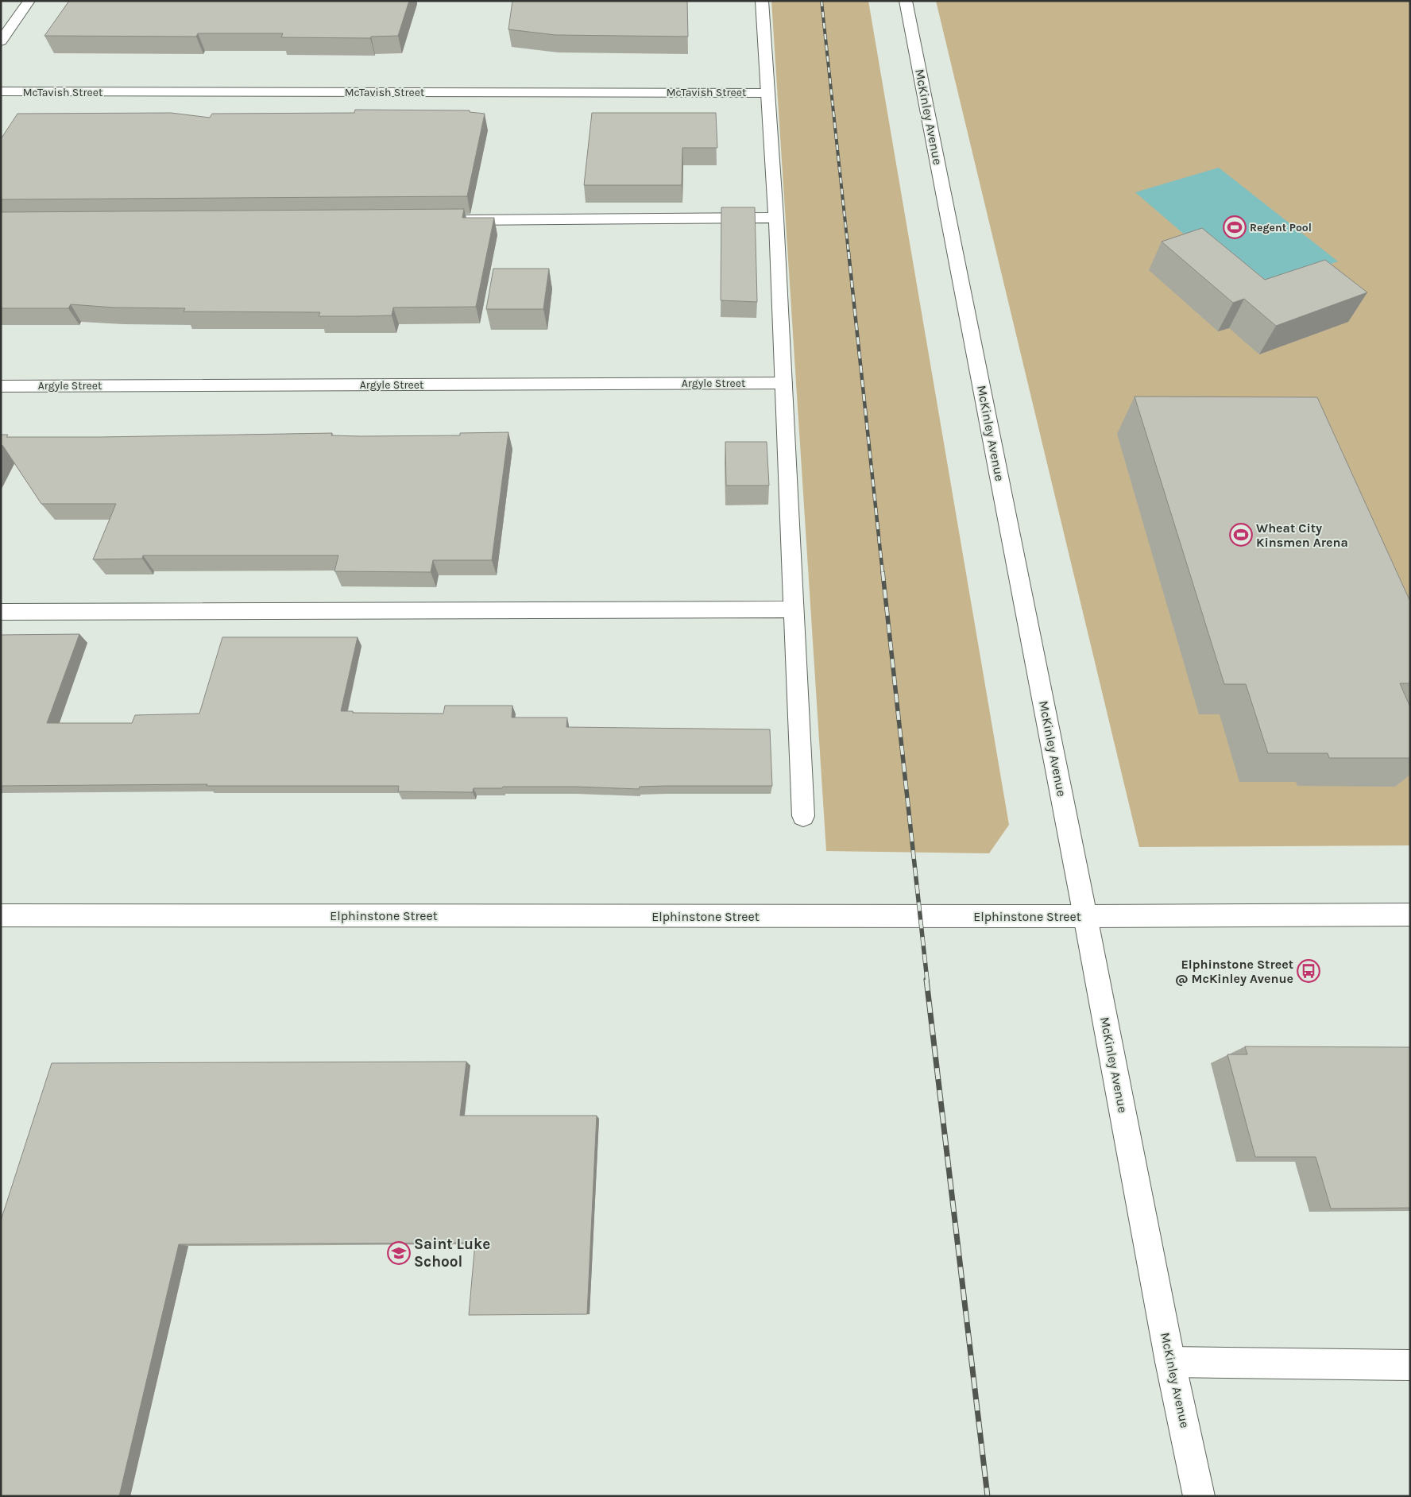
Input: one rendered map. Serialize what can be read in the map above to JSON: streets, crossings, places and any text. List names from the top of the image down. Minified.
{"streets":{"street":["McTavish Street","McKinley Avenue","Argyle Street","Elphinstone Street"]},"crossings":[["McKinley Avenue","Elphinstone Street"]],"places":{"sports":["Regent Pool","Wheat City Kinsmen Arena"],"bus stop":["Elphinstone Street @ McKinley Avenue"],"school or university":["Saint Luke School"]}}
